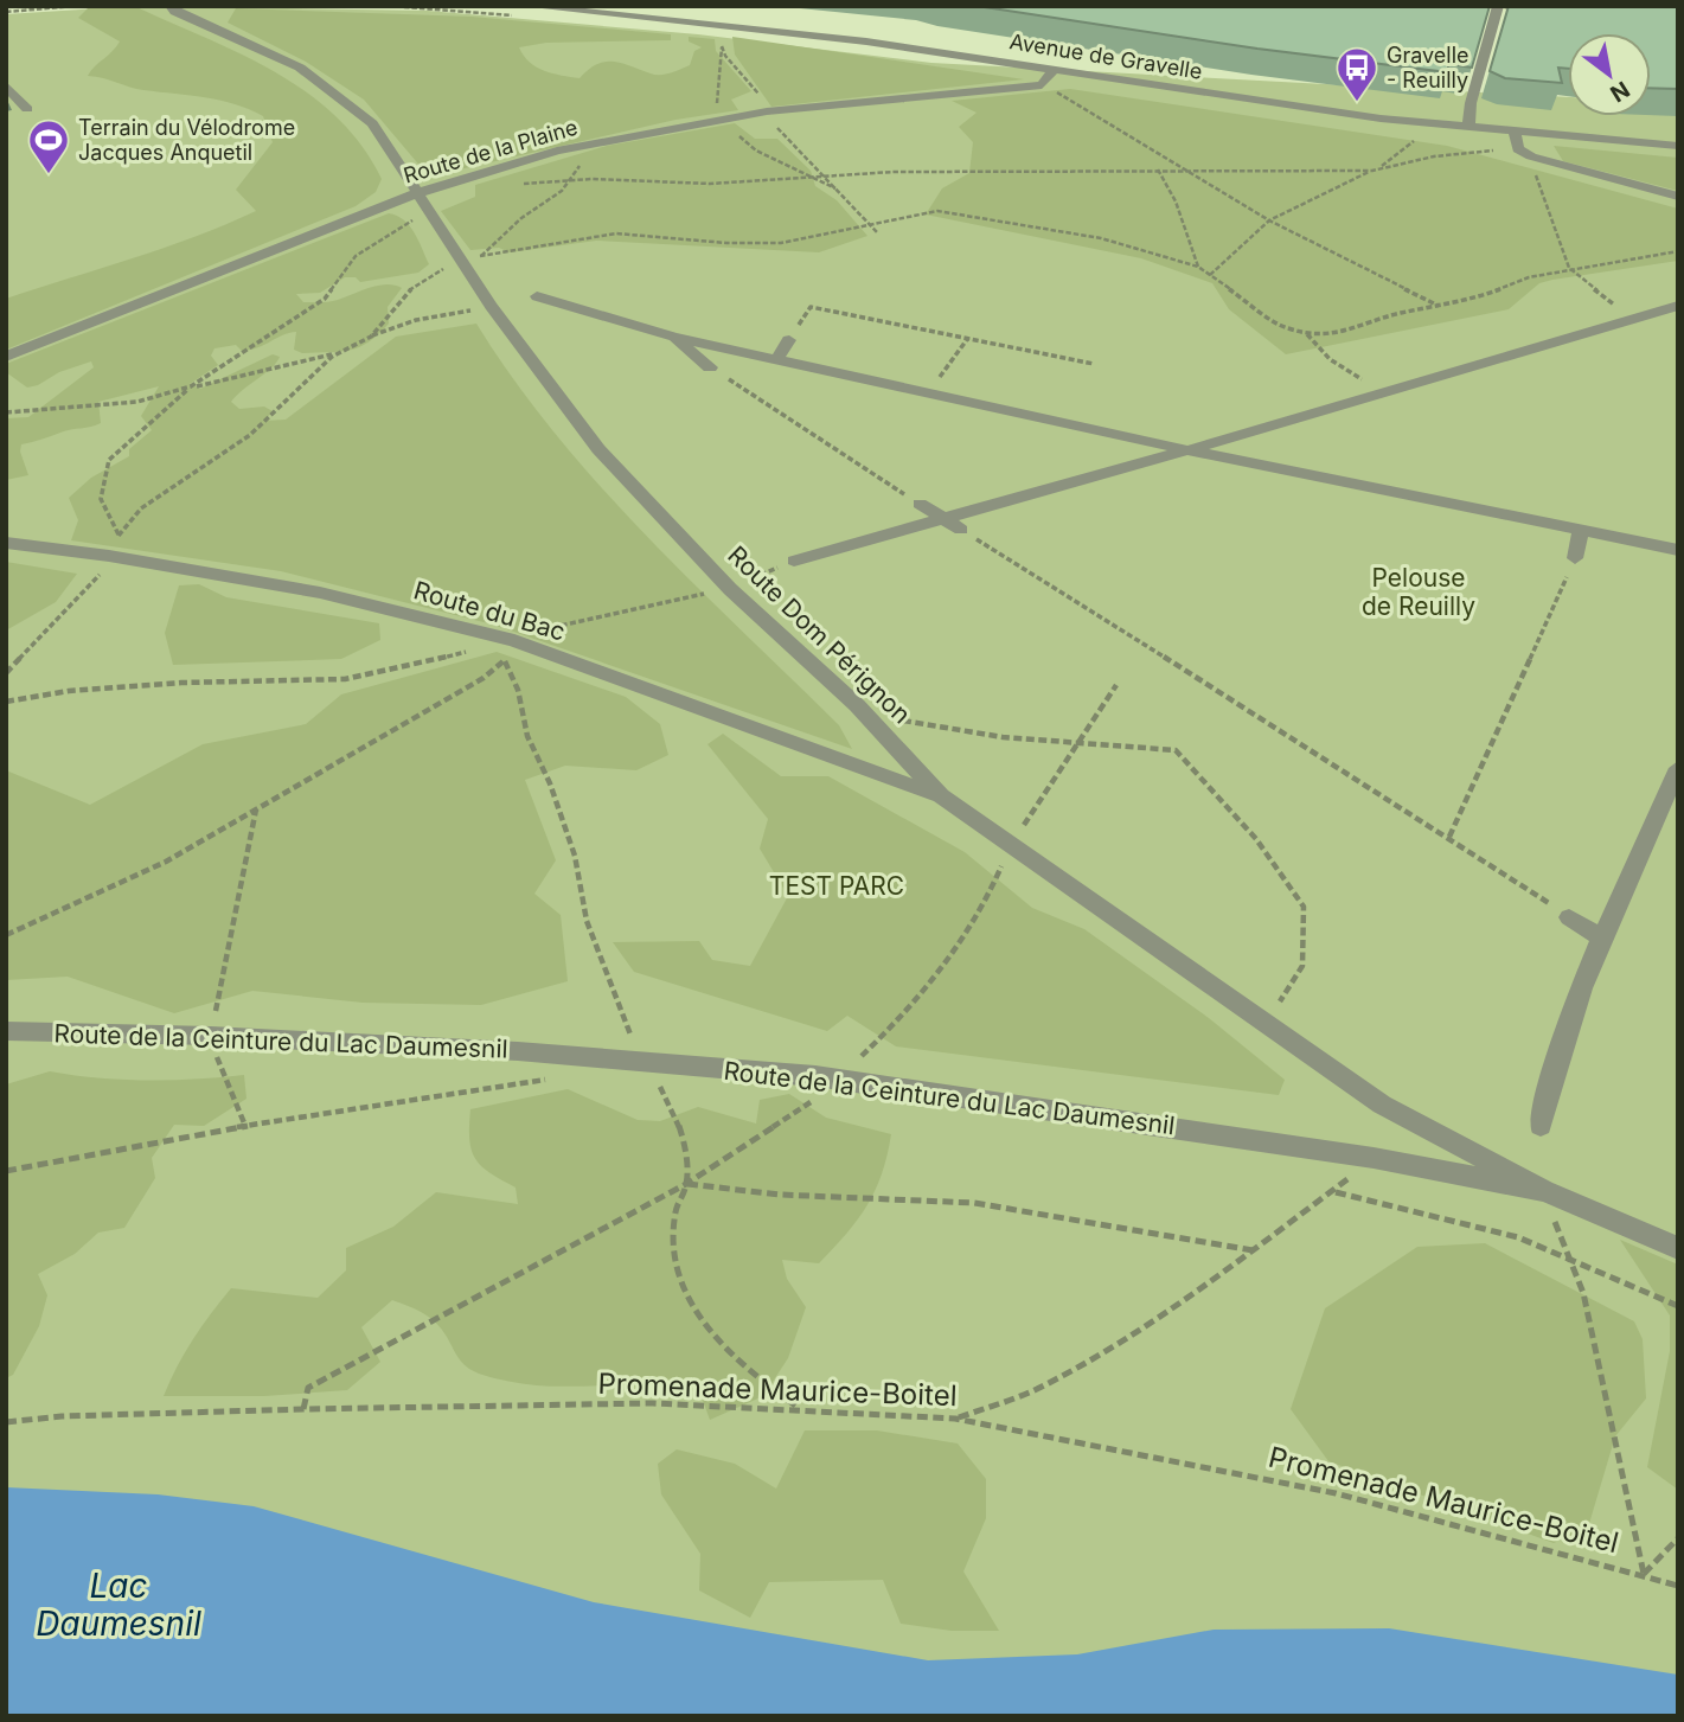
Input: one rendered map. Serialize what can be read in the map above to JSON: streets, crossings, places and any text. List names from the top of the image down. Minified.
{"streets":{"street":["Avenue de Gravelle","Route de la Plaine","Route du Bac","Route Dom Pérignon","Route de la Ceinture du Lac Daumesnil"],"path":["Promenade Maurice-Boitel"]},"crossings":[["Route de la Plaine","Route Dom Pérignon"],["Route du Bac","Route Dom Pérignon"],["Route Dom Pérignon","Route de la Ceinture du Lac Daumesnil"]],"water":["Lac Daumesnil"],"parks":["Pelouse de Reuilly","TEST PARC"],"places":{"bus stop":["Gravelle - Reuilly"],"sports":["Terrain du Vélodrome Jacques Anquetil"]},"north":"bottom right"}
